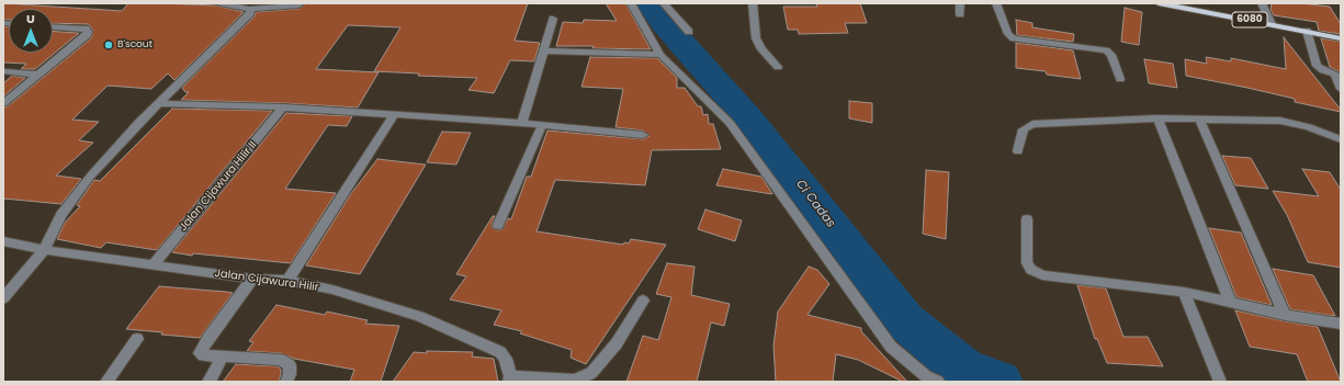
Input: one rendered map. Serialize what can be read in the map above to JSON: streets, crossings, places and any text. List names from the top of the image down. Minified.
{"streets":{"main road":["6080"],"street":["Jalan Cijawura Hilir II","Jalan Cijawura Hilir"]},"crossings":[["Jalan Cijawura Hilir II","Jalan Cijawura Hilir"]],"water":["Ci Cadas"],"places":["B'scout"],"north":"top"}
